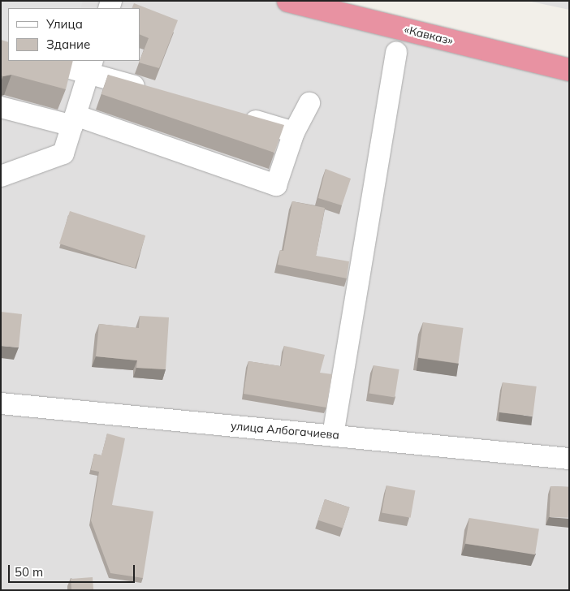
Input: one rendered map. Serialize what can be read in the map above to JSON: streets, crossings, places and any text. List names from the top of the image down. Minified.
{"streets":{"highway":["«Кавказ»"],"street":["улица Албогачиева"]},"legend":["Улица","Здание"],"scale_bar":"50 m"}
